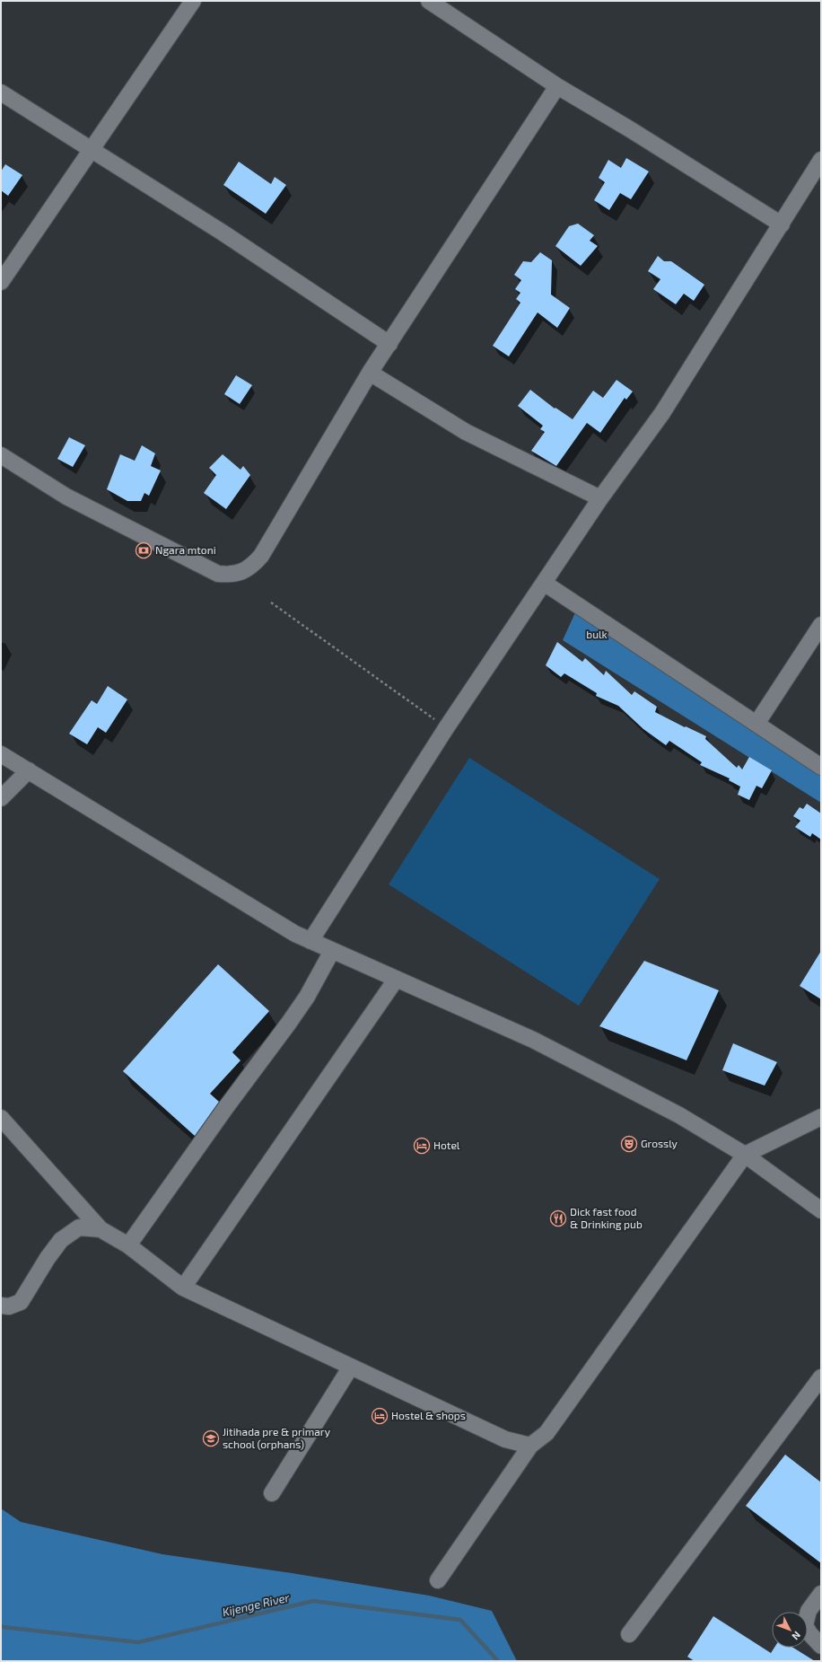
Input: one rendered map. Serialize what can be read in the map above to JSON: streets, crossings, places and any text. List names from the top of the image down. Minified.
{"water":["Kijenge River"],"parks":["bulk"],"places":{"bank":["Ngara mtoni"],"theatre":["Grossly"],"hotel":["Hotel","Hostel & shops"],"restaurant":["Dick fast food & Drinking pub"],"school or university":["Jitihada pre & primary school (orphans)"]},"north":"bottom right"}
